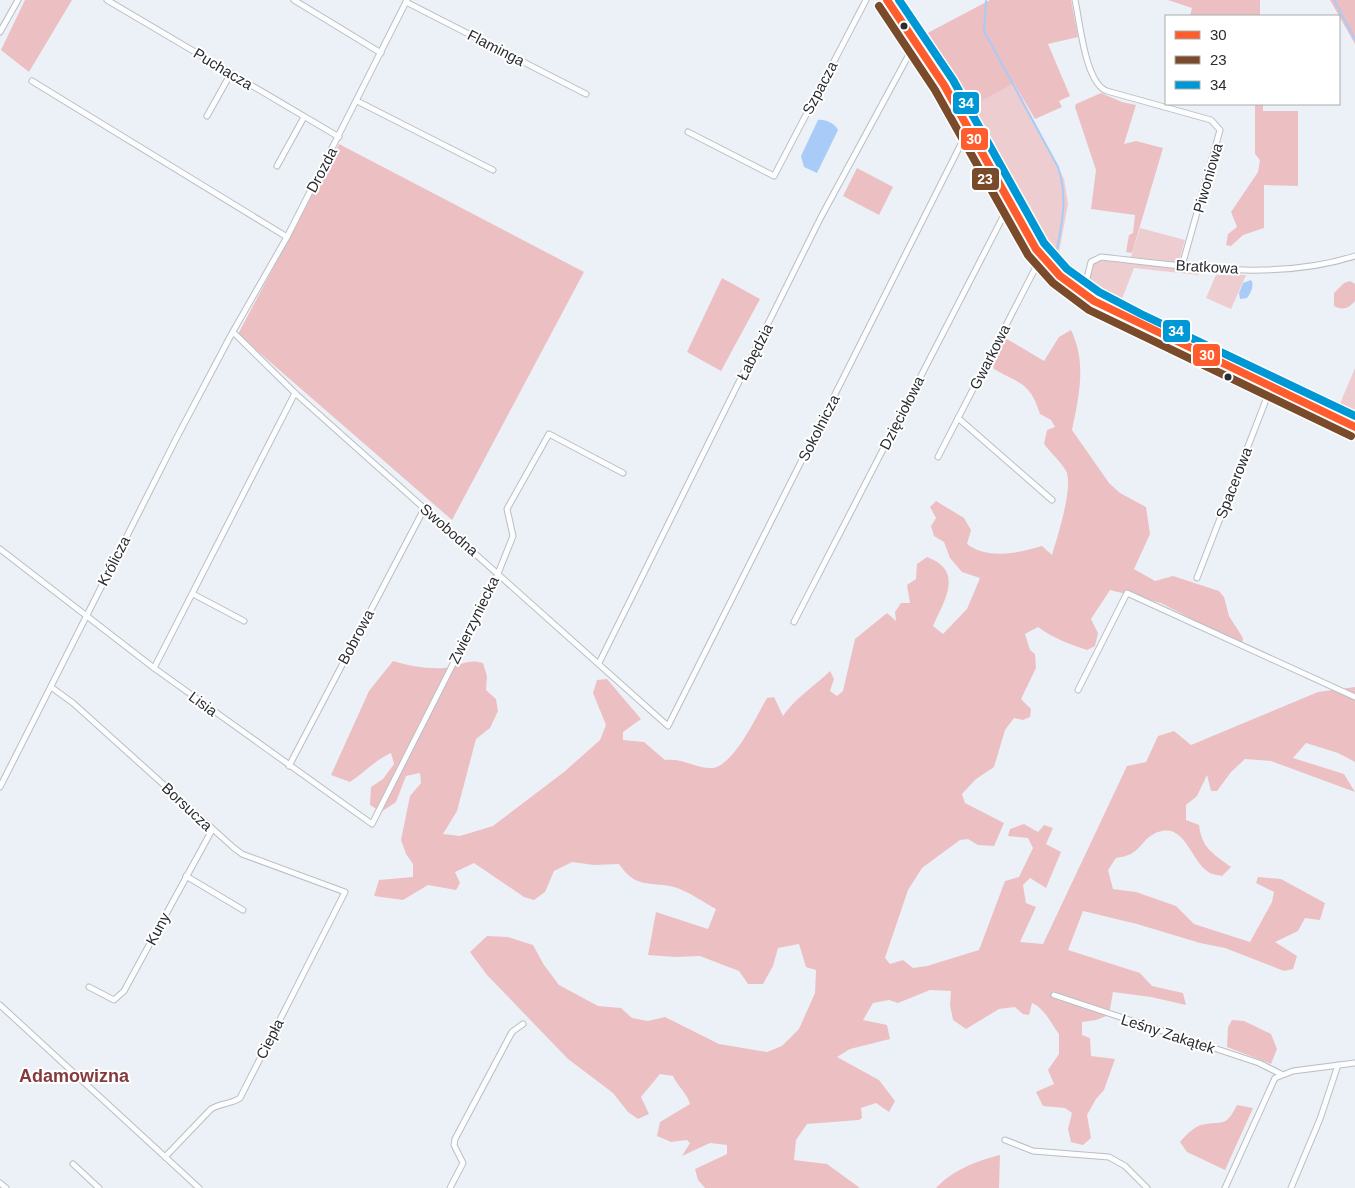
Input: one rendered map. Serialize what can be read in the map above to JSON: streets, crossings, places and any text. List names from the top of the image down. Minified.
{"streets":{"street":["Flaminga","Puchacza","Szpacza","Drozda","Piwoniowa","Bratkowa","Łabędzia","Gwarkowa","Dzięciołowa","Sokolnicza","Spacerowa","Swobodna","Królicza","Zwierzyniecka","Bobrowa","Lisia","Borsucza","Kuny","Leśny Zakątek","Ciepła"]},"crossings":[["Flaminga","Drozda"],["Puchacza","Drozda"],["Drozda","Swobodna"],["Drozda","Królicza"],["Piwoniowa","Bratkowa"],["Łabędzia","Swobodna"],["Sokolnicza","Swobodna"],["Swobodna","Królicza"],["Swobodna","Zwierzyniecka"],["Swobodna","Bobrowa"],["Królicza","Lisia"],["Królicza","Borsucza"],["Zwierzyniecka","Lisia"],["Bobrowa","Lisia"],["Borsucza","Kuny"],["Borsucza","Ciepła"]],"districts":["Adamowizna"],"lines":["transit line 30","transit line 34","transit line 23"],"legend":["30","23","34"]}
